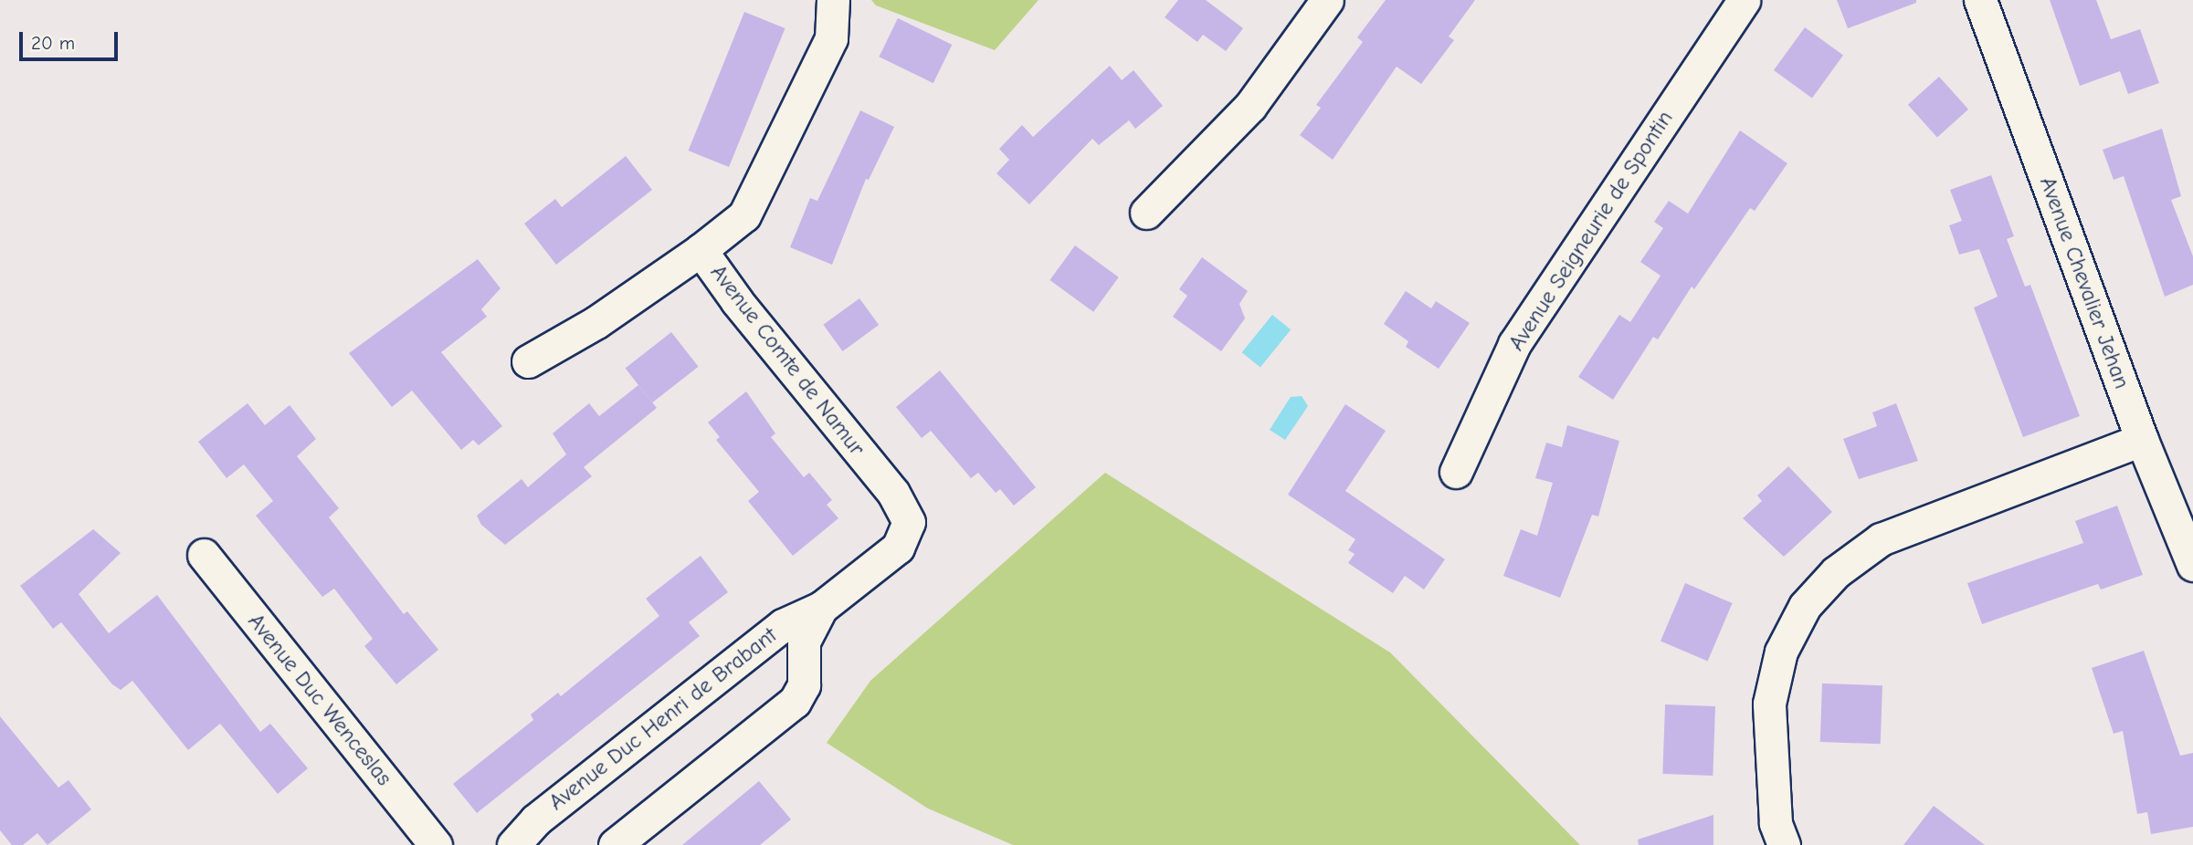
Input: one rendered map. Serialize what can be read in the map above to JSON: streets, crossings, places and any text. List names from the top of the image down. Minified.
{"streets":{"street":["Avenue Seigneurie de Spontin","Avenue Chevalier Jehan","Avenue Comte de Namur","Avenue Duc Wenceslas","Avenue Duc Henri de Brabant"]},"crossings":[["Avenue Comte de Namur","Avenue Duc Henri de Brabant"]],"scale_bar":"20 m"}
